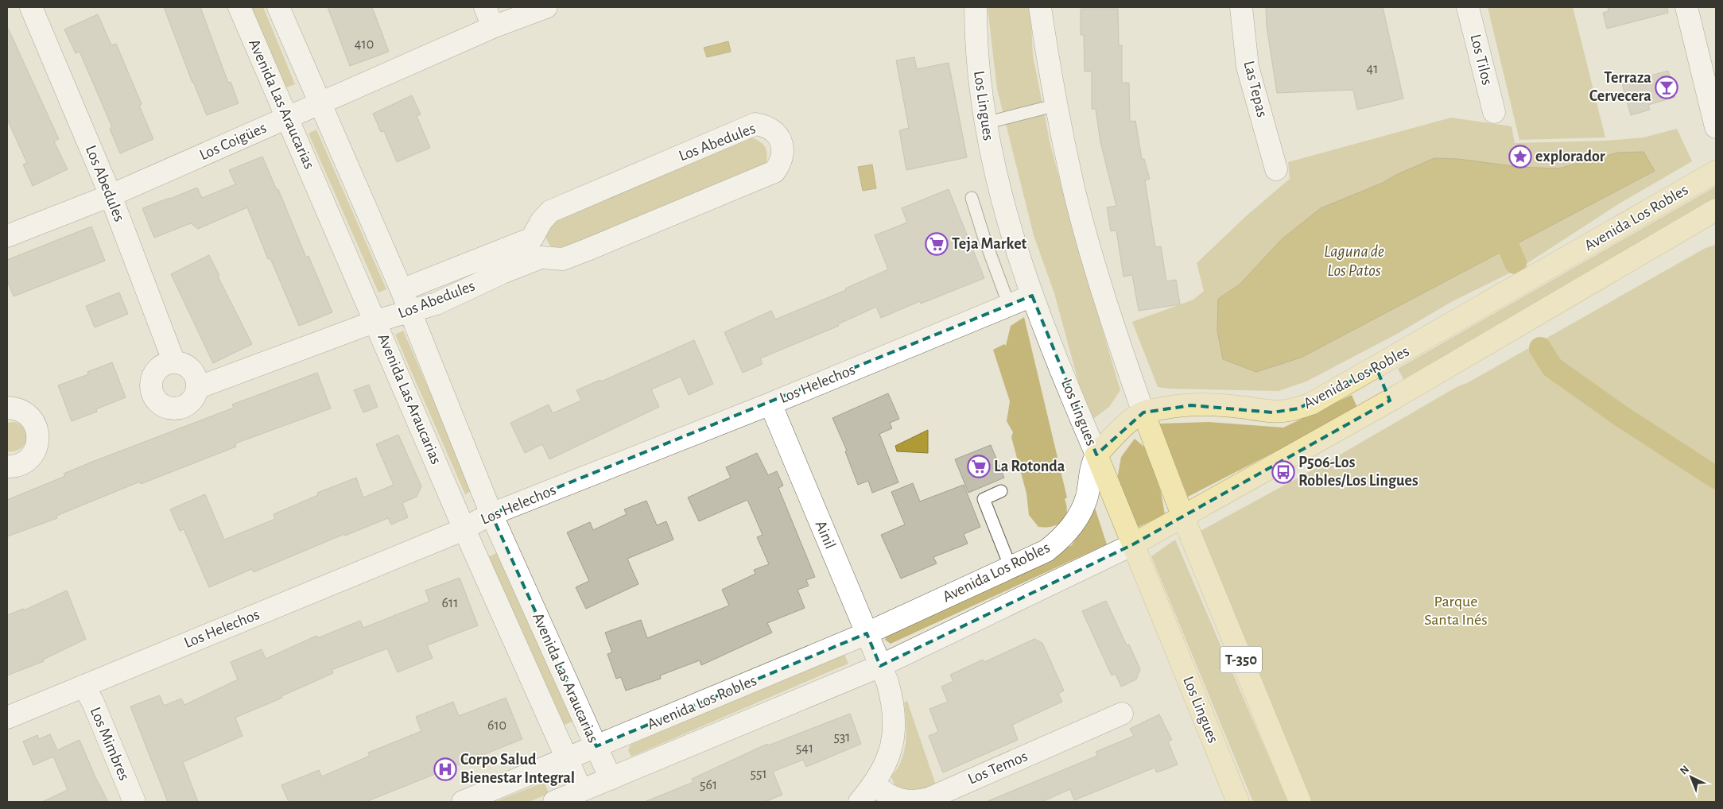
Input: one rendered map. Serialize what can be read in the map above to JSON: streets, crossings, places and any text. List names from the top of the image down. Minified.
{"streets":{"main road":["Los Lingues","Avenida Los Robles","T-350"],"street":["Los Tilos","Las Tepas","Avenida Las Araucarias","Los Coigües","Los Abedules","Los Helechos","Ainil","Los Mimbres","Los Temos"]},"crossings":[["Avenida Las Araucarias","Los Coigües"],["Avenida Las Araucarias","Los Abedules"],["Avenida Las Araucarias","Avenida Los Robles"],["Avenida Las Araucarias","Los Helechos"],["Los Lingues","Avenida Los Robles"],["Los Lingues","Los Helechos"],["Los Coigües","Los Abedules"],["Avenida Los Robles","Ainil"],["Avenida Los Robles","T-350"],["Los Helechos","Ainil"],["Los Helechos","Los Mimbres"],["Ainil","Los Temos"]],"water":["Laguna de Los Patos"],"parks":["Parque Santa Inés"],"places":{"bar":["Terraza Cervecera"],"place":["explorador"],"supermarket":["Teja Market","La Rotonda"],"bus stop":["P506-Los Robles/Los Lingues"],"hospital":["Corpo Salud Bienestar Integral"]},"house_numbers":["410","41","611","610","531","541","551","561"],"north":"top left"}
